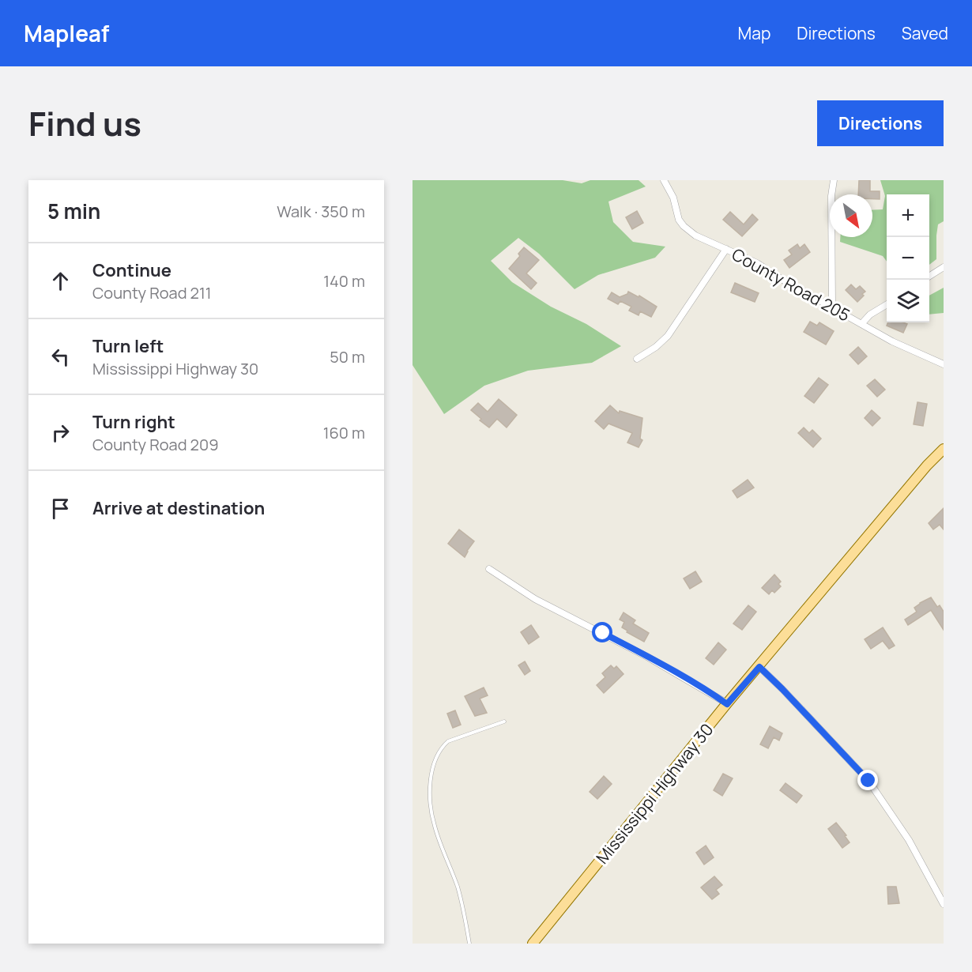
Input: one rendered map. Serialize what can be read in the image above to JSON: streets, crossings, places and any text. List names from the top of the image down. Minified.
{"streets":{"main road":["Mississippi Highway 30"],"street":["County Road 205"]},"north":"bottom right","page":{"header":"Mapleaf","nav":["Map","Directions","Saved"],"title":"Find us","buttons":"Directions","heading":["5 min","Walk · 350 m"],"map_buttons":["+","−"],"list":[["Continue","County Road 211","140 m"],["Turn left","Mississippi Highway 30","50 m"],["Turn right","County Road 209","160 m"],"Arrive at destination"]}}
